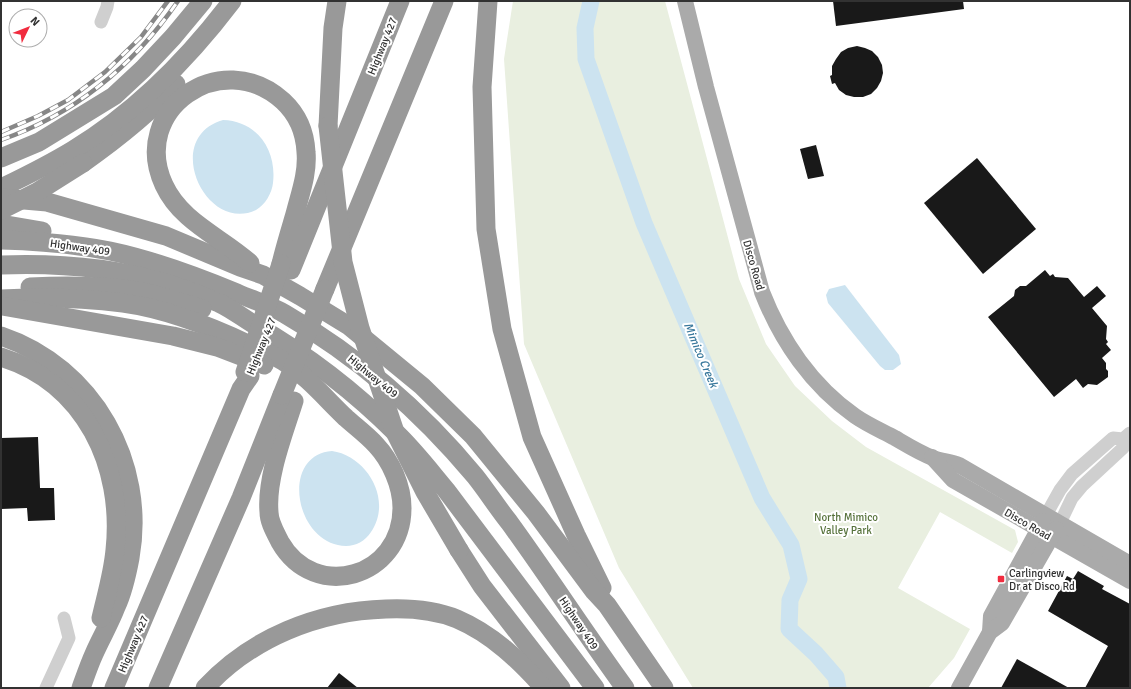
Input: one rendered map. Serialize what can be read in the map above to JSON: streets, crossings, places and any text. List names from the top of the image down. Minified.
{"streets":{"highway":["Highway 427","Highway 409"],"main road":["Disco Road"]},"water":["Mimico Creek"],"parks":["North Mimico Valley Park"],"places":{"transit":["Carlingview Dr at Disco Rd"]},"north":"top right"}
